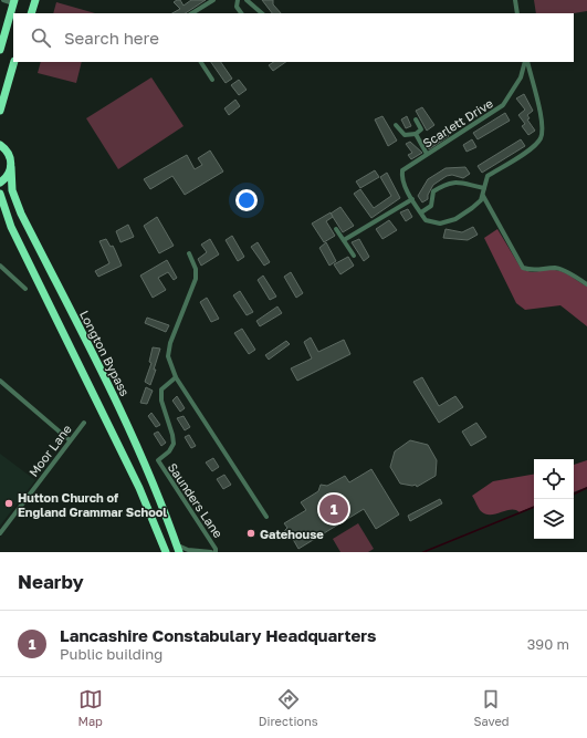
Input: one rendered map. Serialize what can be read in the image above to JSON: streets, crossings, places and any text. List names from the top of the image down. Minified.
{"streets":{"highway":["Longton Bypass"],"street":["Scarlett Drive","Moor Lane","Saunders Lane"]},"crossings":[["Longton Bypass","Saunders Lane"]],"places":["Hutton Church of England Grammar School","Gatehouse"],"page":{"search":"Search here","pins":"1","heading":"Nearby","list":[{"mark":"1","name":"Lancashire Constabulary Headquarters","note":"Public building","value":"390 m"}],"nav":["Map","Directions","Saved"]}}
